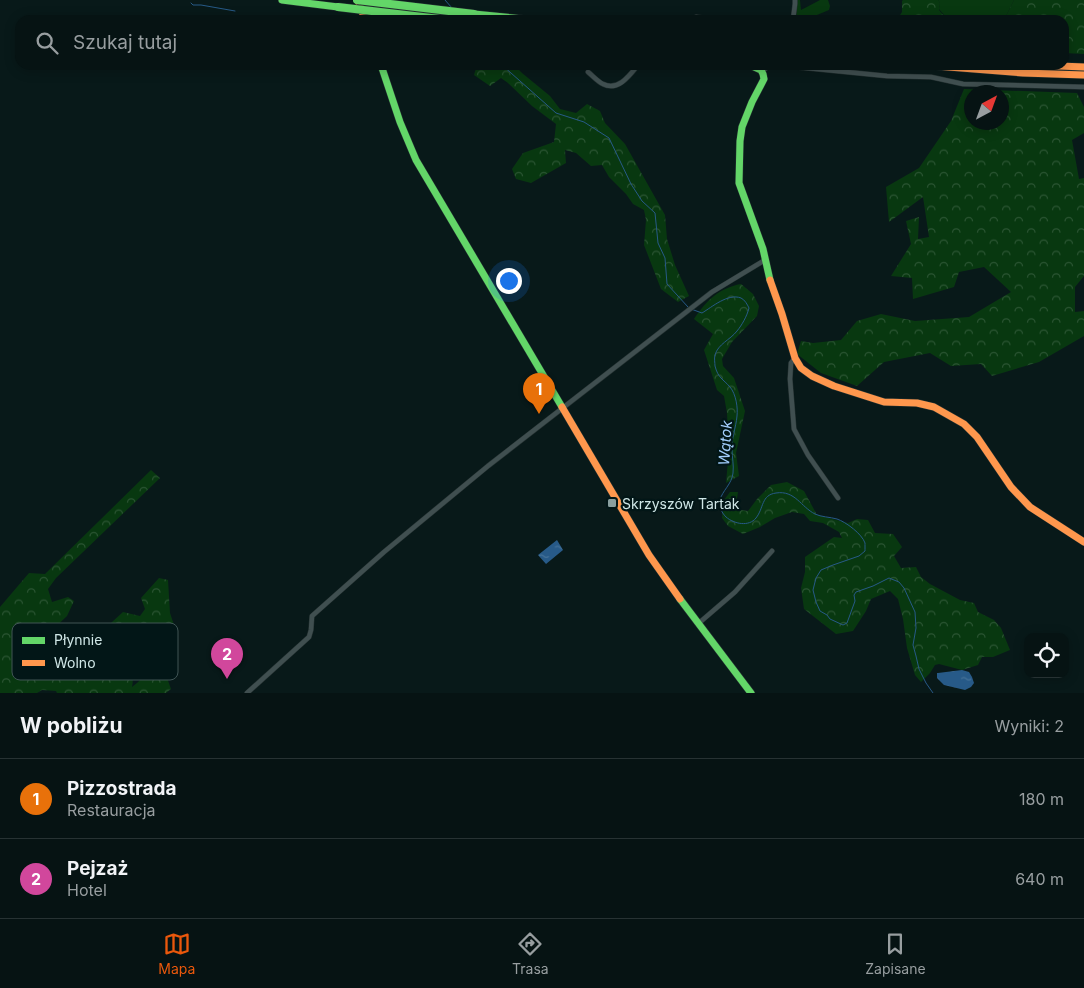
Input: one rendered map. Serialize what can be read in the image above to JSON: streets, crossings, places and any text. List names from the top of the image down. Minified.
{"water":["Wątok"],"places":{"transit":["Skrzyszów Tartak"]},"legend":["Płynnie","Wolno"],"north":"top right","page":{"search":"Szukaj tutaj","pins":["1","2"],"heading":["W pobliżu","Wyniki: 2"],"list":[{"mark":"1","name":"Pizzostrada","note":"Restauracja","value":"180 m"},{"mark":"2","name":"Pejzaż","note":"Hotel","value":"640 m"}],"nav":["Mapa","Trasa","Zapisane"]}}
